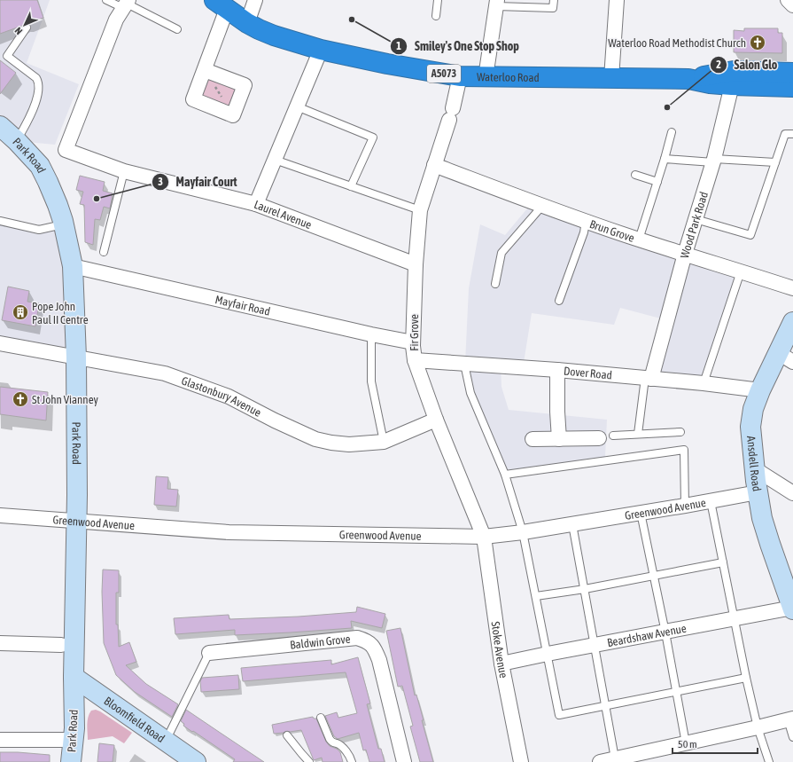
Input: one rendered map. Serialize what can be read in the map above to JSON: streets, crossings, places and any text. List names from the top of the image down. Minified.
{"streets":{"highway":["A5073","Waterloo Road"],"main road":["Park Road","Ansdell Road","Bloomfield Road"],"street":["Laurel Avenue","Wood Park Road","Brun Grove","Mayfair Road","Fir Grove","Dover Road","Glastonbury Avenue","Greenwood Avenue","Beardshaw Avenue","Baldwin Grove","Stoke Avenue"]},"crossings":[["Waterloo Road","Wood Park Road"],["Waterloo Road","Fir Grove"],["Park Road","Mayfair Road"],["Park Road","Glastonbury Avenue"],["Park Road","Greenwood Avenue"],["Park Road","Bloomfield Road"],["Laurel Avenue","Fir Grove"],["Wood Park Road","Brun Grove"],["Wood Park Road","Dover Road"],["Brun Grove","Fir Grove"],["Mayfair Road","Fir Grove"],["Fir Grove","Dover Road"],["Fir Grove","Glastonbury Avenue"],["Fir Grove","Greenwood Avenue"],["Fir Grove","Stoke Avenue"],["Dover Road","Ansdell Road"],["Ansdell Road","Greenwood Avenue"],["Ansdell Road","Beardshaw Avenue"],["Greenwood Avenue","Stoke Avenue"],["Beardshaw Avenue","Stoke Avenue"]],"places":{"other":["Smiley's One Stop Shop","Salon Glo","Mayfair Court"],"church":["Waterloo Road Methodist Church","St John Vianney"],"building":["Pope John Paul II Centre"]},"scale_bar":"50 m","north":"bottom left"}
